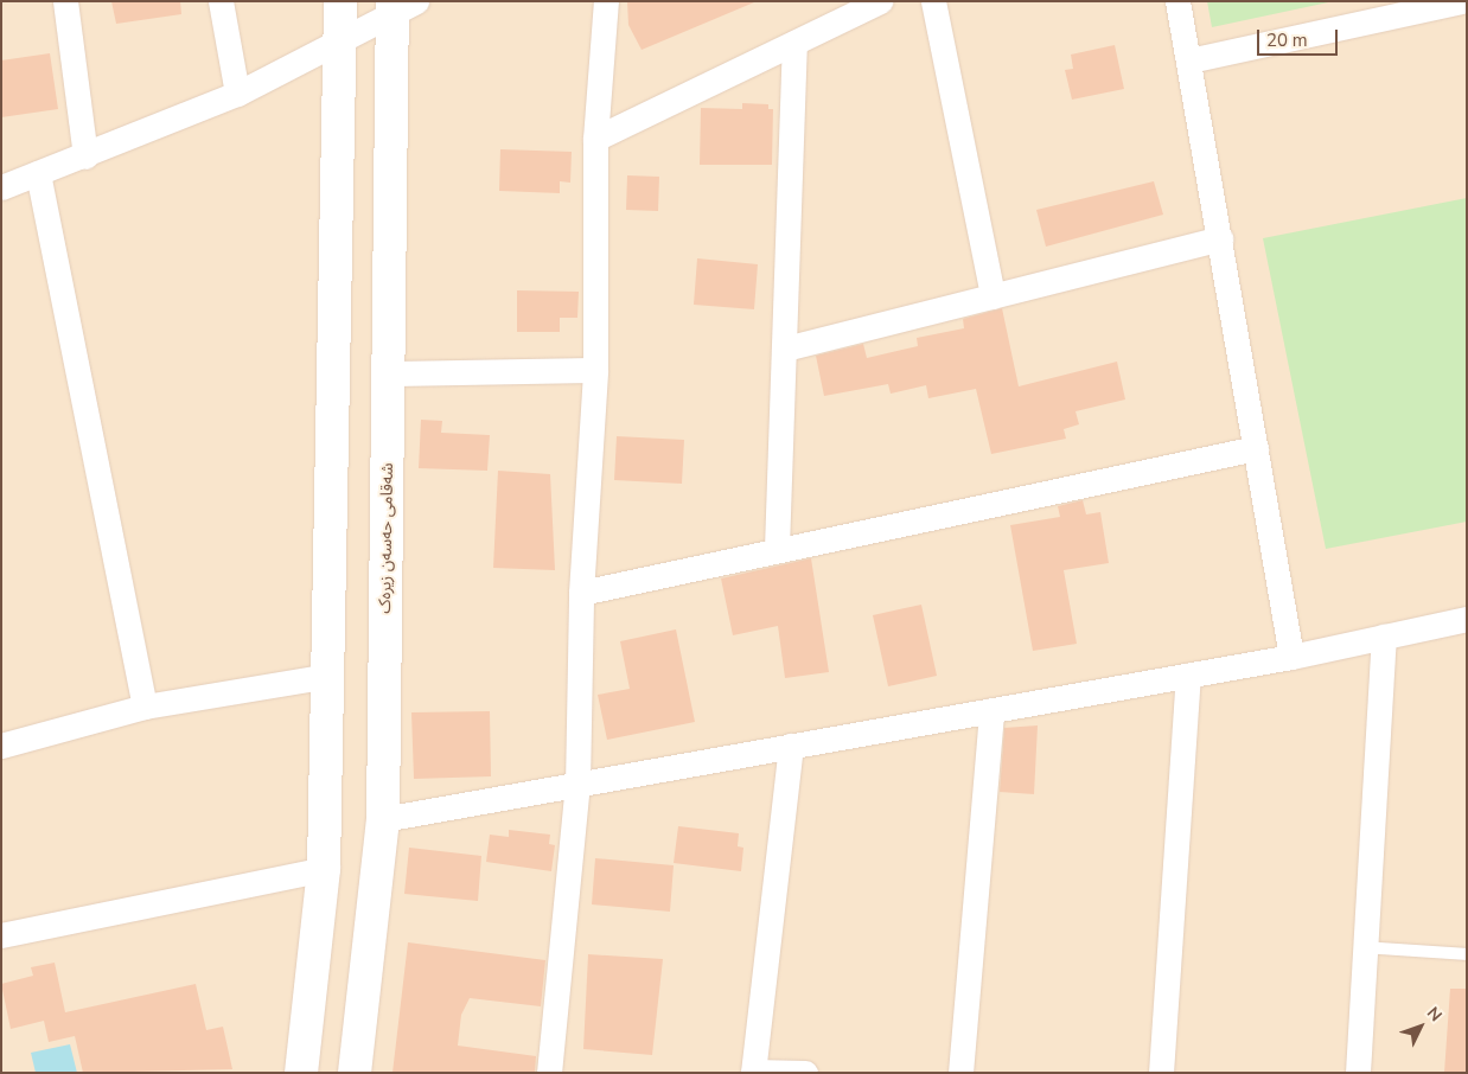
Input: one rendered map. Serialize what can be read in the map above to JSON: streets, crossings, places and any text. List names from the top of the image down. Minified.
{"streets":{"main road":["شەقامی حەسەن زیرەک"]},"scale_bar":"20 m","north":"top right"}
